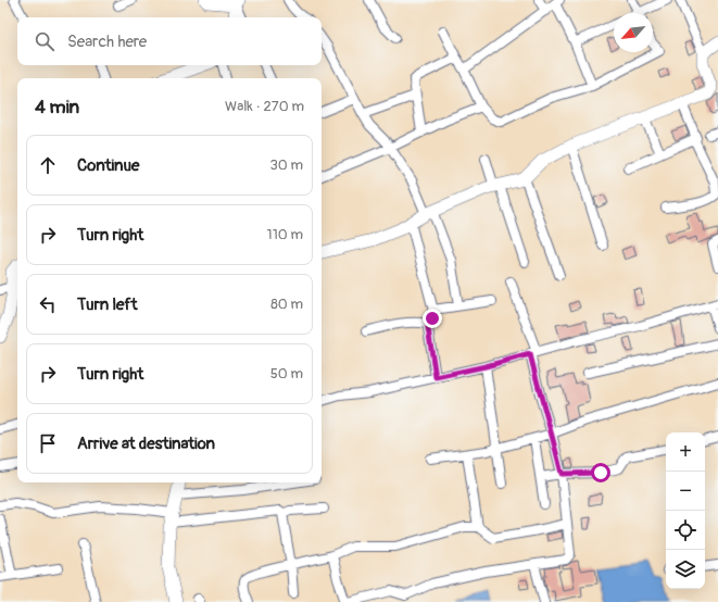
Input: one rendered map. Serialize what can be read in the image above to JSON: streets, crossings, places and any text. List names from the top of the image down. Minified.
{"north":"bottom left","page":{"search":"Search here","heading":["4 min","Walk · 270 m"],"list":[["Continue","30 m"],["Turn right","110 m"],["Turn left","80 m"],["Turn right","50 m"],"Arrive at destination"],"map_buttons":["+","−"]}}
